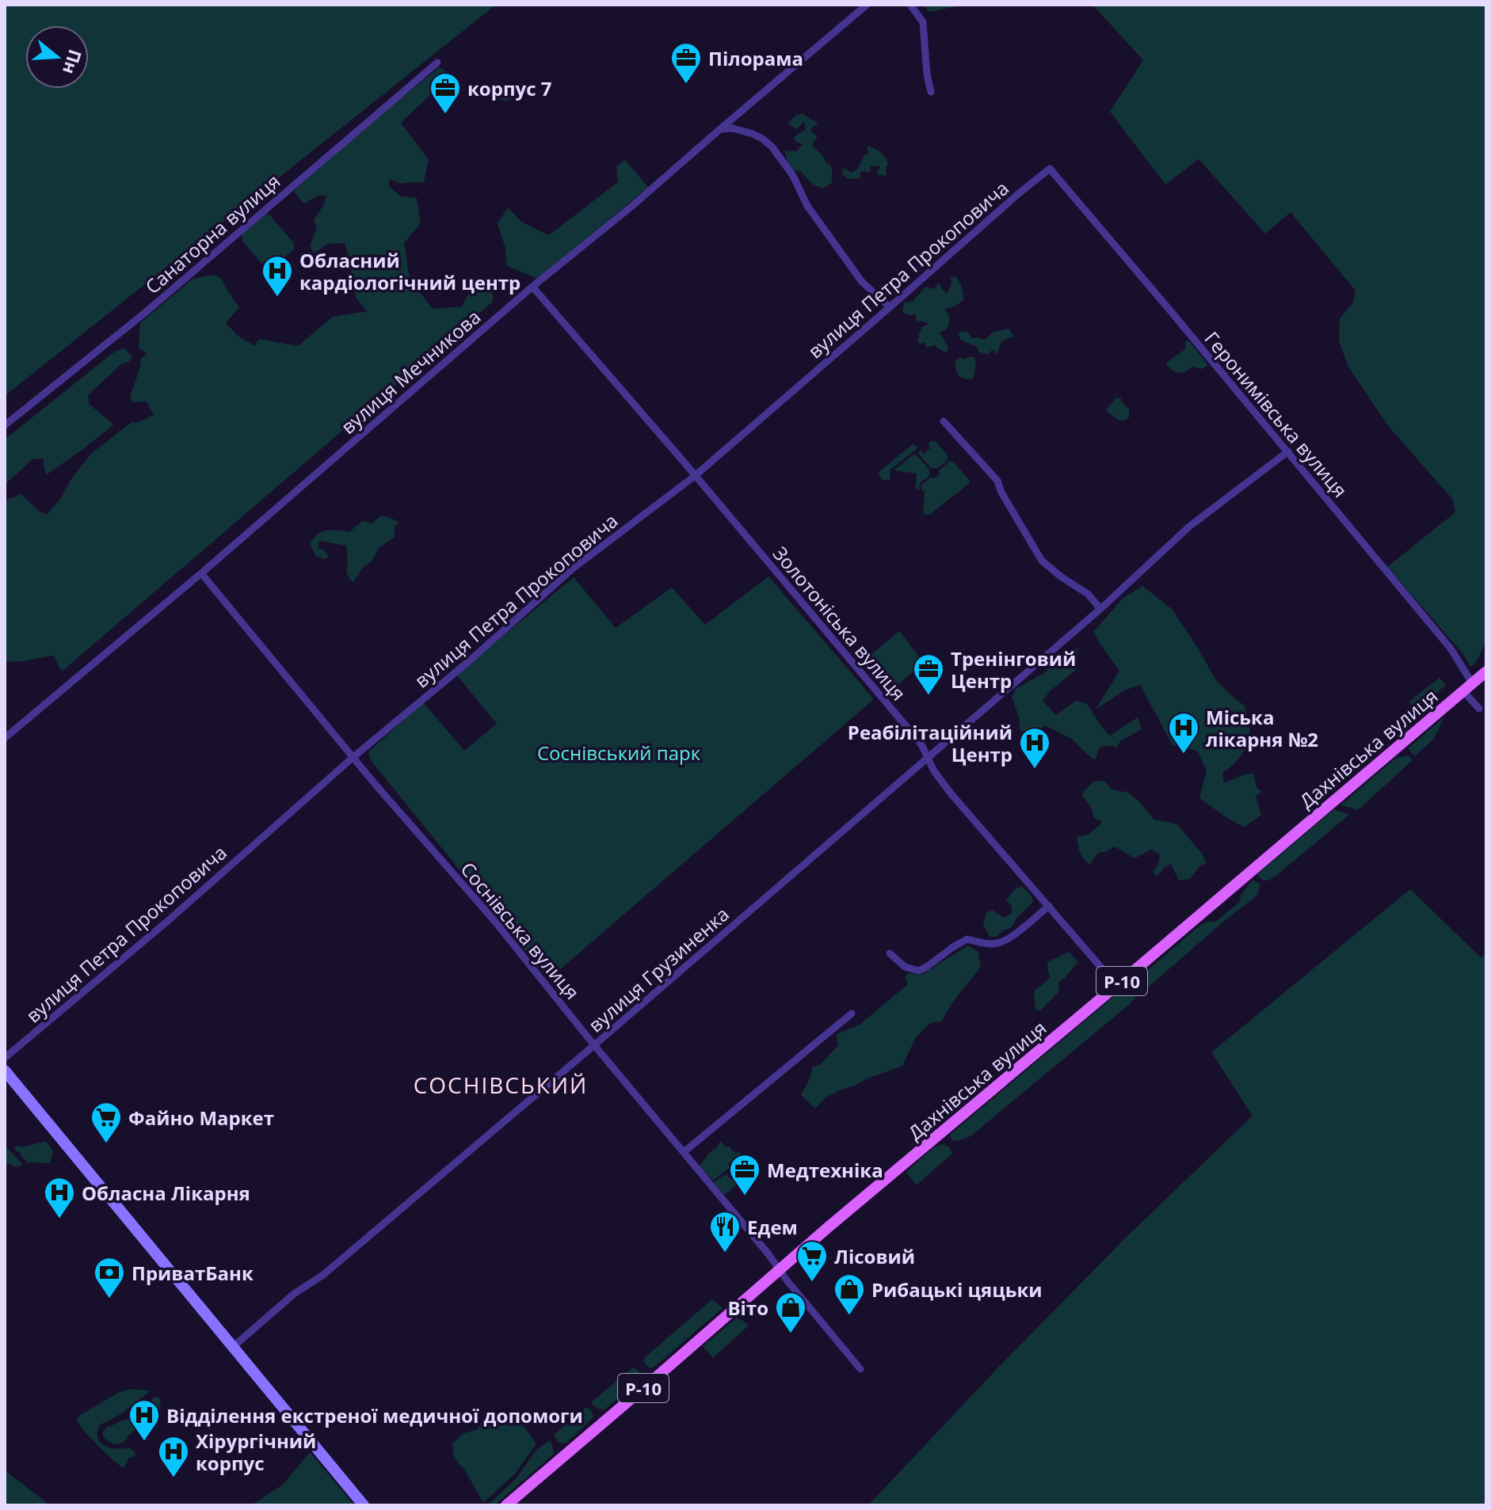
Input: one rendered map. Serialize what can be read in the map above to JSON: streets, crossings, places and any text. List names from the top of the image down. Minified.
{"streets":{"main road":["Дахнівська вулиця","Р-10"],"street":["Санаторна вулиця","вулиця Петра Прокоповича","вулиця Мечникова","Геронимівська вулиця","Золотоніська вулиця","Соснівська вулиця","вулиця Грузиненка"]},"crossings":[["вулиця Петра Прокоповича","Геронимівська вулиця"],["вулиця Петра Прокоповича","Золотоніська вулиця"],["вулиця Петра Прокоповича","Соснівська вулиця"],["вулиця Мечникова","Золотоніська вулиця"],["вулиця Мечникова","Соснівська вулиця"],["Геронимівська вулиця","Дахнівська вулиця"],["Геронимівська вулиця","вулиця Грузиненка"],["Геронимівська вулиця","Р-10"],["Золотоніська вулиця","Дахнівська вулиця"],["Золотоніська вулиця","вулиця Грузиненка"],["Дахнівська вулиця","Соснівська вулиця"],["Дахнівська вулиця","Р-10"],["Соснівська вулиця","вулиця Грузиненка"]],"districts":["СОСНІВСЬКИЙ"],"parks":["Соснівський парк"],"places":{"office":["Пілорама","корпус 7","Тренінговий Центр","Медтехніка"],"hospital":["Обласний кардіологічний центр","Міська лікарня №2","Реабілітаційний Центр","Обласна Лікарня","Відділення екстреної медичної допомоги","Хірургічний корпус"],"supermarket":["Файно Маркет","Лісовий"],"restaurant":["Едем"],"bank":["ПриватБанк"],"shop":["Рибацькі цяцьки","Віто"]},"north":"right"}
